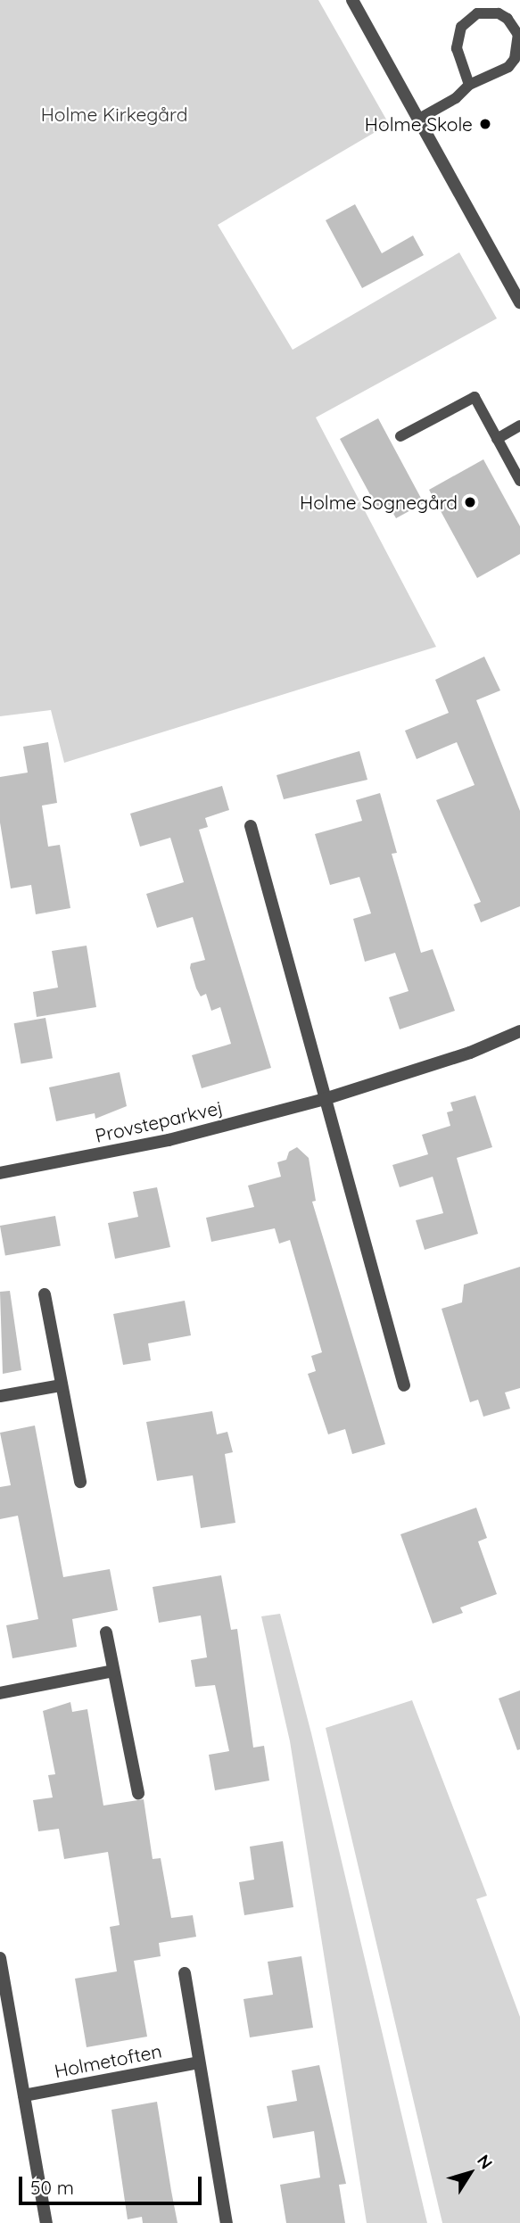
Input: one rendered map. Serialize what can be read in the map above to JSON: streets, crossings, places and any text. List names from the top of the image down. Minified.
{"streets":{"street":["Provsteparkvej","Holmetoften"]},"parks":["Holme Kirkegård"],"places":["Holme Skole","Holme Sognegård"],"scale_bar":"50 m","north":"top right"}
